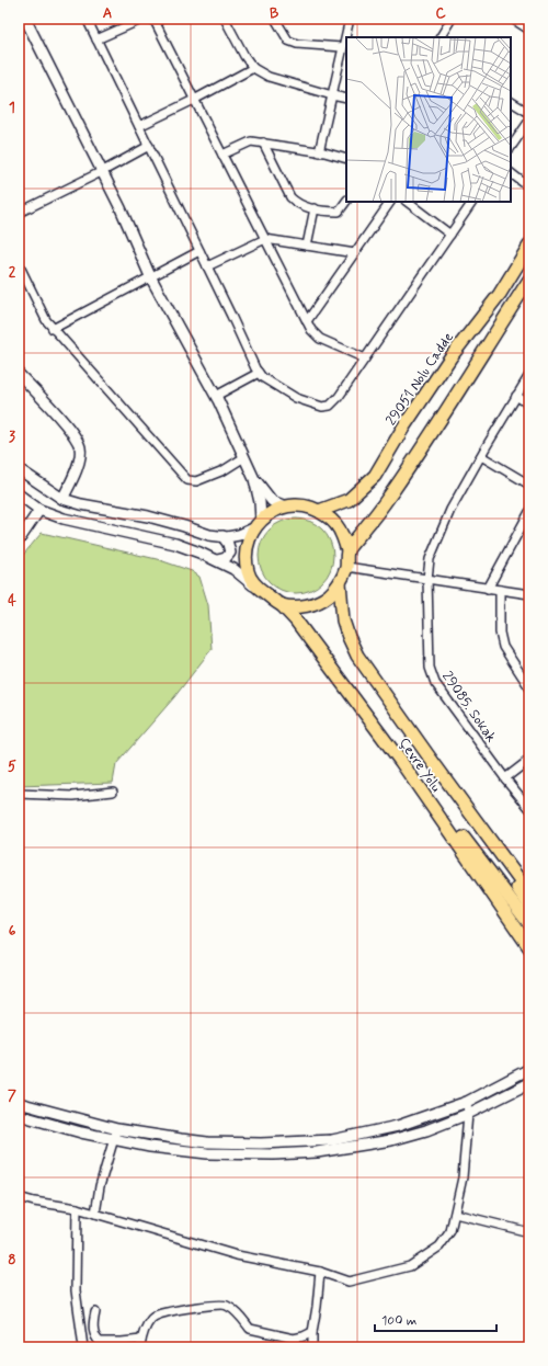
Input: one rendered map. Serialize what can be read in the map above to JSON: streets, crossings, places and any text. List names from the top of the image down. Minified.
{"streets":{"main road":["29051 Nolu Cadde","Çevre Yolu"],"street":["29085. Sokak"]},"crossings":[["29051 Nolu Cadde","Çevre Yolu"]],"scale_bar":"100 m","grid":{"columns":["A","B","C"],"rows":["1","2","3","4","5","6","7","8"]}}
